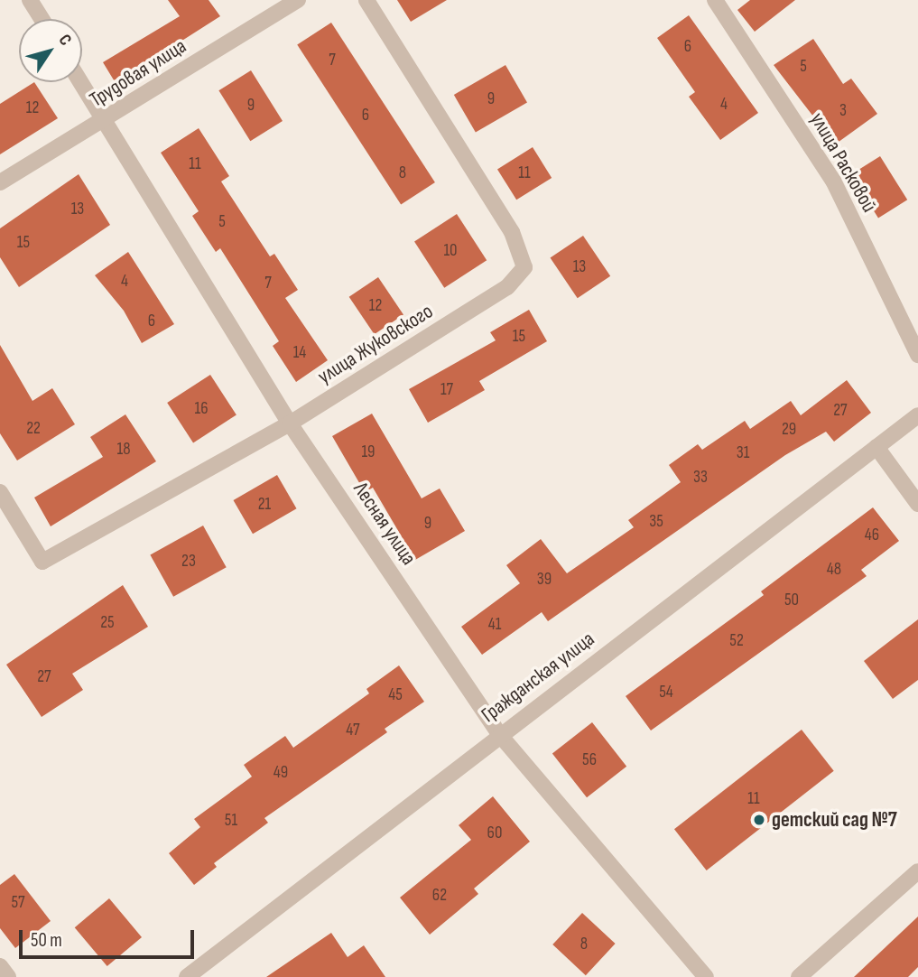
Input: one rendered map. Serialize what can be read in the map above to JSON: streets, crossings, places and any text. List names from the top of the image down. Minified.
{"streets":{"street":["Трудовая улица","улица Расковой","улица Жуковского","Лесная улица","Гражданская улица"]},"crossings":[["Трудовая улица","Лесная улица"],["улица Жуковского","Лесная улица"],["Лесная улица","Гражданская улица"]],"places":["детский сад №7"],"house_numbers":["6","7","5","9","4","9","12","3","6","11","8","11","13","5","15","10","13","4","7","12","6","15","14","17","16","27","22","29","18","19","31","33","21","35","9","46","23","48","39","50","25","41","52","27","54","45","47","56","49","11","51","60","62","57","8"],"scale_bar":"50 m","north":"top right"}
